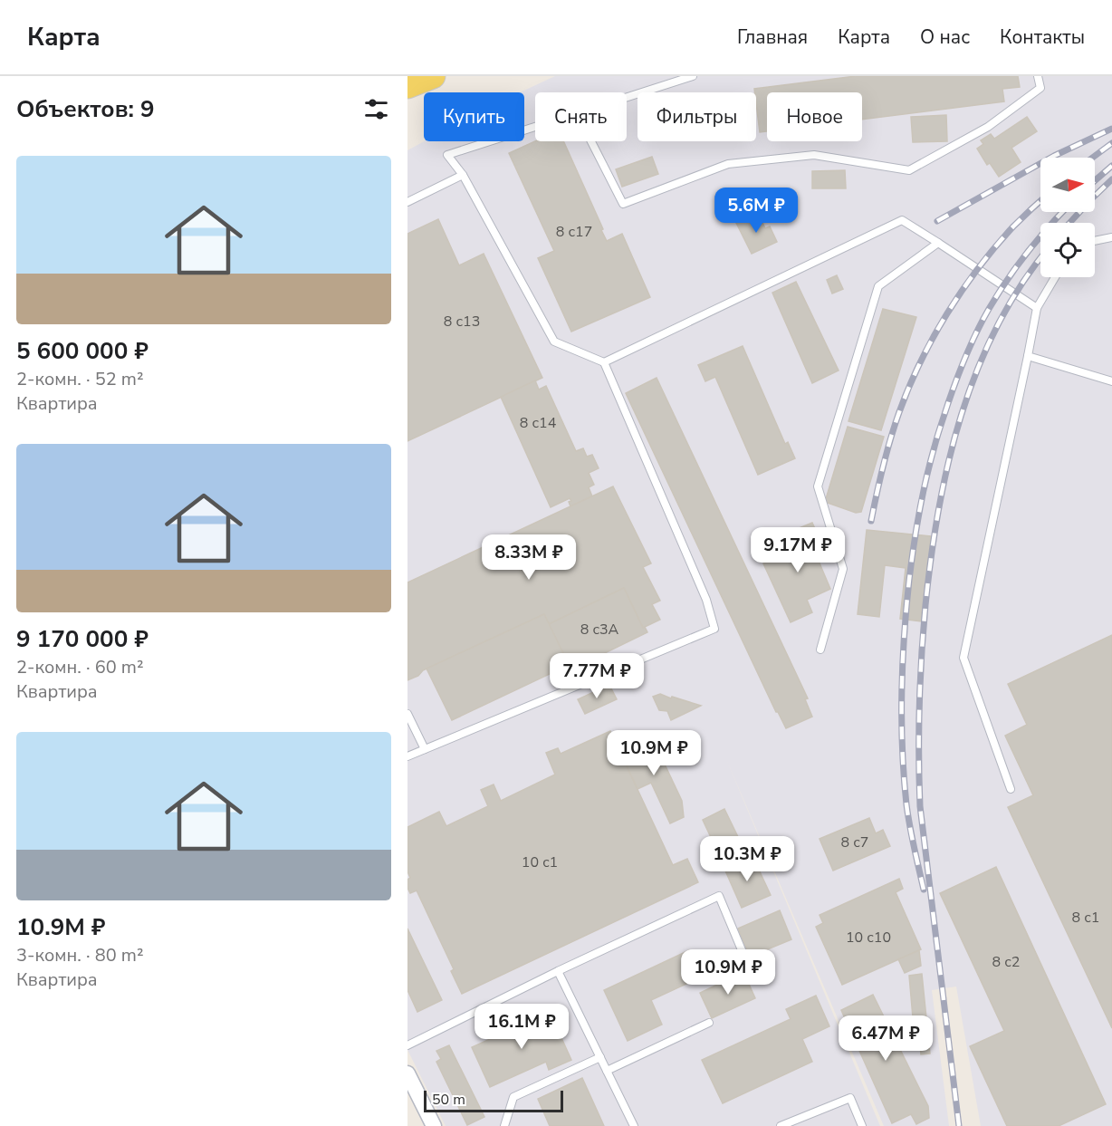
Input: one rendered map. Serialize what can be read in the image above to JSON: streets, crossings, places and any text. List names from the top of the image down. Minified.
{"house_numbers":["8 с17","8 с13","8 с14","8 с3А","8 с7","10 c1","8 с1","10 с10","8 с2"],"scale_bar":"50 m","north":"right","page":{"header":"Карта","nav":["Главная","Карта","О нас","Контакты"],"heading":"Объектов: 9","chip":["Купить","Снять","Фильтры","Новое"],"list":[{"name":"5 600 000 ₽","note":"2-комн. · 52 m² · Квартира"},{"name":"9 170 000 ₽","note":"2-комн. · 60 m² · Квартира"},{"name":"10.9M ₽","note":"3-комн. · 80 m² · Квартира"}],"price":["5.6M ₽","9.17M ₽","8.33M ₽","7.77M ₽","10.9M ₽","10.3M ₽","10.9M ₽","16.1M ₽","6.47M ₽"],"scale":"50 m"}}
